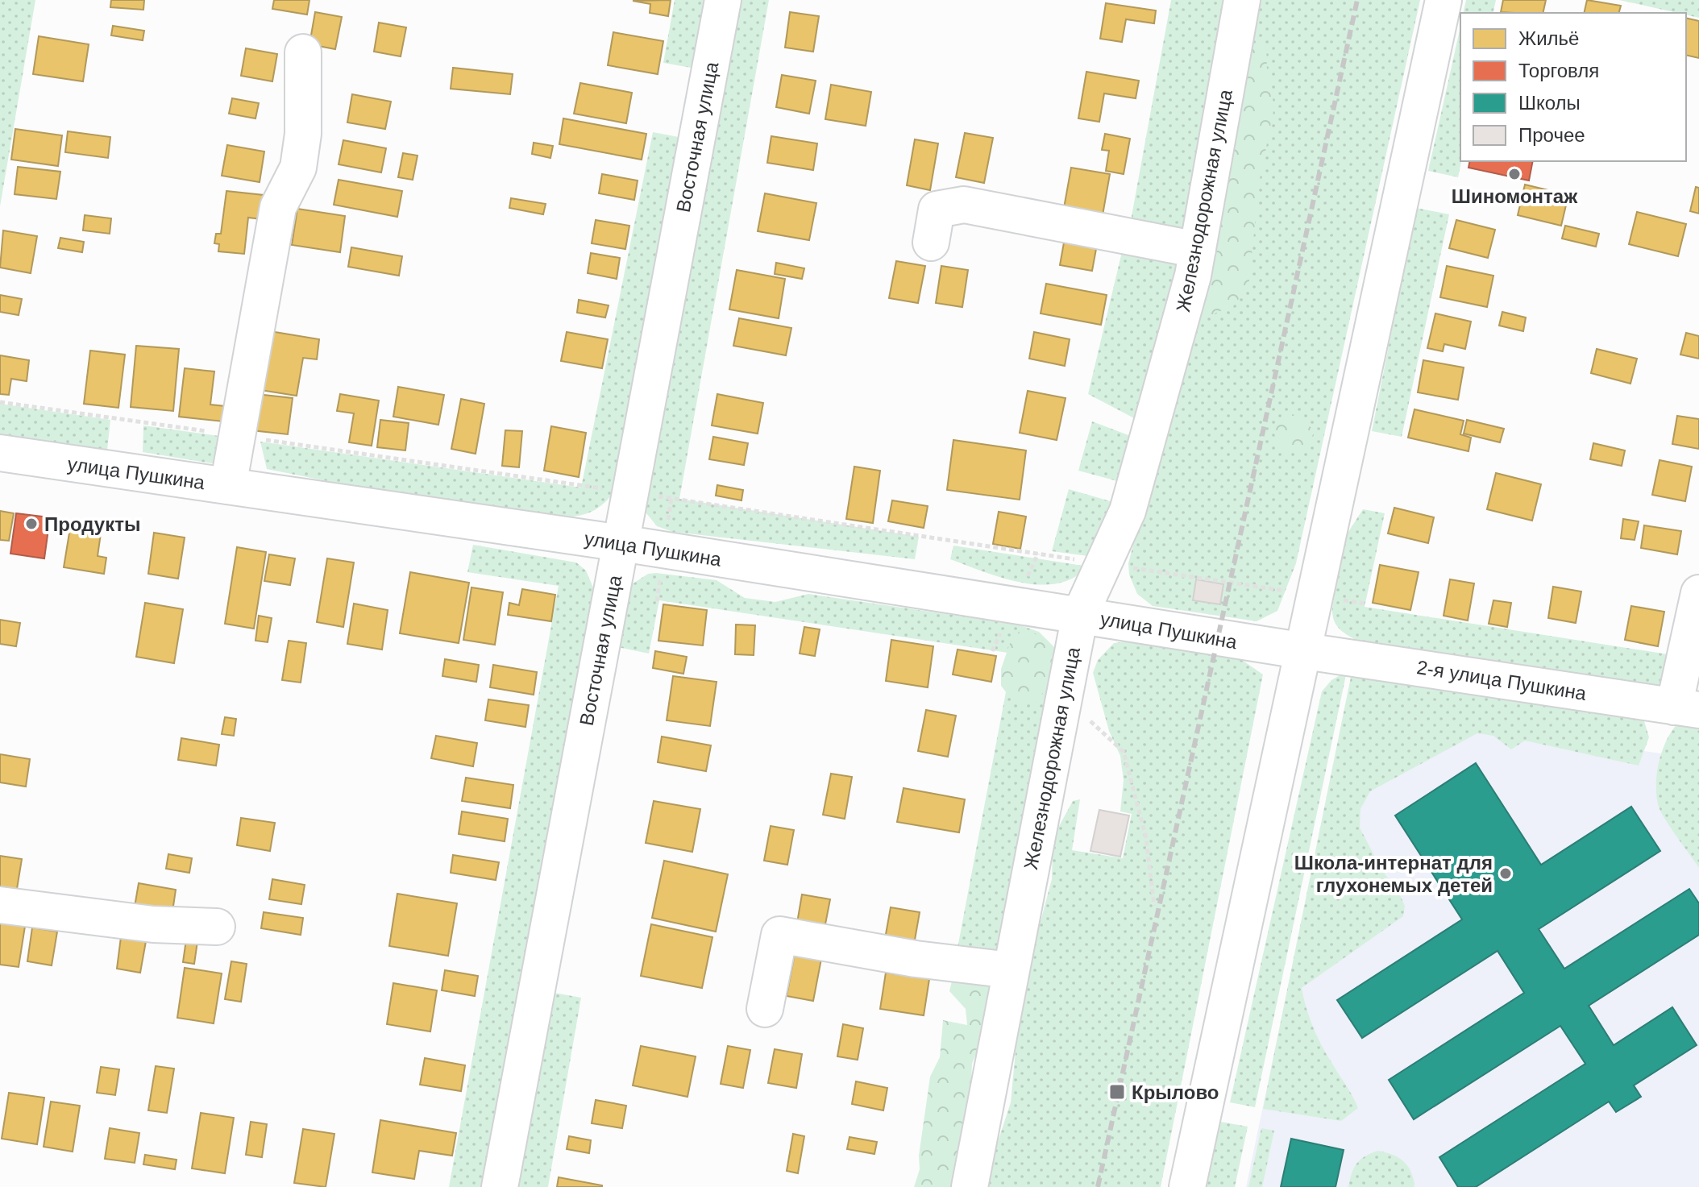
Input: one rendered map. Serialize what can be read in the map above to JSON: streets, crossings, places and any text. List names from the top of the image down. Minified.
{"streets":{"street":["Восточная улица","Железнодорожная улица","улица Пушкина","2-я улица Пушкина"]},"crossings":[["Восточная улица","улица Пушкина"],["Железнодорожная улица","улица Пушкина"],["улица Пушкина","2-я улица Пушкина"]],"places":{"other":["Шиномонтаж","Продукты","Школа-интернат для глухонемых детей"],"transit":["Крылово"]},"legend":["Жильё","Торговля","Школы","Прочее"]}
